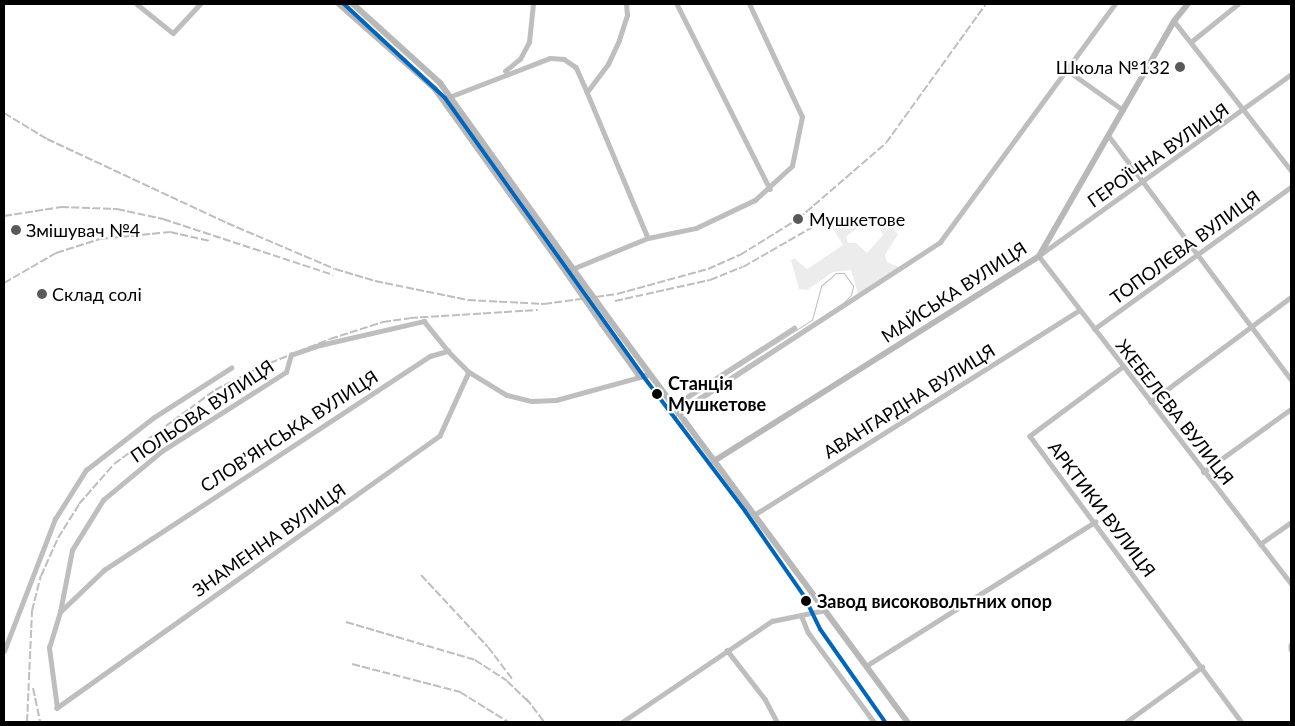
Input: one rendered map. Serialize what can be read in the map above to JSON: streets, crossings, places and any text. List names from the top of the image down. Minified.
{"streets":{"main road":["МАЙСЬКА ВУЛИЦЯ"],"street":["ГЕРОЇЧНА ВУЛИЦЯ","ТОПОЛЄВА ВУЛИЦЯ","АВАНГАРДНА ВУЛИЦЯ","ПОЛЬОВА ВУЛИЦЯ","ЖЕБЕЛЄВА ВУЛИЦЯ","СЛОВ’ЯНСЬКА ВУЛИЦЯ","АРКТИКИ ВУЛИЦЯ","ЗНАМЕННА ВУЛИЦЯ"]},"crossings":[["ГЕРОЇЧНА ВУЛИЦЯ","МАЙСЬКА ВУЛИЦЯ"],["ГЕРОЇЧНА ВУЛИЦЯ","ЖЕБЕЛЄВА ВУЛИЦЯ"],["ТОПОЛЄВА ВУЛИЦЯ","ЖЕБЕЛЄВА ВУЛИЦЯ"],["МАЙСЬКА ВУЛИЦЯ","ЖЕБЕЛЄВА ВУЛИЦЯ"],["АВАНГАРДНА ВУЛИЦЯ","ЖЕБЕЛЄВА ВУЛИЦЯ"],["ПОЛЬОВА ВУЛИЦЯ","СЛОВ’ЯНСЬКА ВУЛИЦЯ"],["ЖЕБЕЛЄВА ВУЛИЦЯ","АРКТИКИ ВУЛИЦЯ"],["СЛОВ’ЯНСЬКА ВУЛИЦЯ","ЗНАМЕННА ВУЛИЦЯ"]],"places":["Школа №132","Мушкетове","Змішувач №4","Склад солі","Станція Мушкетове","Завод високовольтних опор"]}
